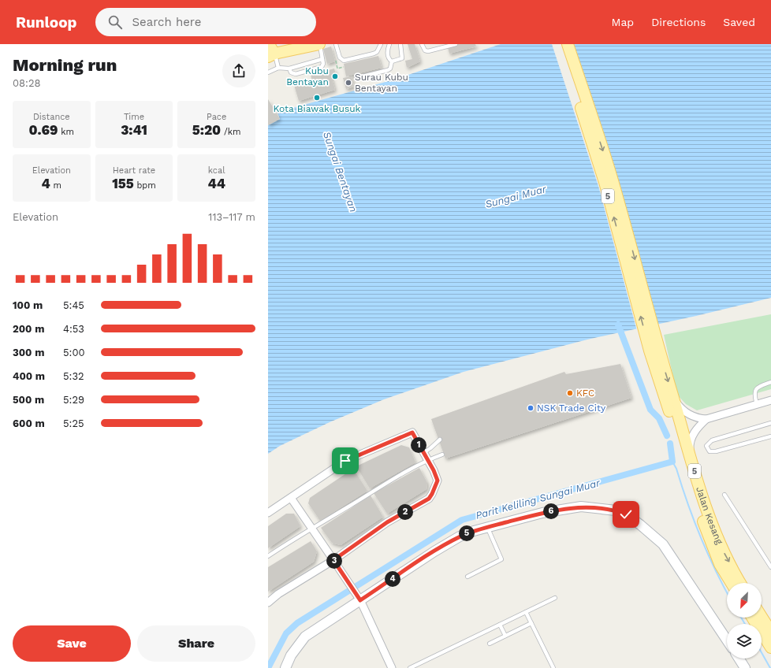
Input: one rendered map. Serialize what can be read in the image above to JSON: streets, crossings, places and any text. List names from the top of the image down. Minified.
{"streets":{"main road":["5","Jalan Kesang"]},"crossings":[["5","Jalan Kesang"]],"water":["Sungai Bentayan","Sungai Muar","Parit Keliling Sungai Muar"],"places":["Kubu Bentayan","Surau Kubu Bentayan","Kota Biawak Busuk","KFC","NSK Trade City"],"north":"bottom left","page":{"header":"Runloop","search":"Search here","nav":["Map","Directions","Saved"],"heading":["Morning run","08:28"],"stats":[["Distance","0.69 km"],["Time","3:41"],["Pace","5:20 /km"],["Elevation","4 m"],["Heart rate","155 bpm"],["kcal","44"]],"chart":["Elevation","113–117 m"],"list":[{"name":"100 m","note":"5:45"},{"name":"200 m","note":"4:53"},{"name":"300 m","note":"5:00"},{"name":"400 m","note":"5:32"},{"name":"500 m","note":"5:29"},{"name":"600 m","note":"5:25"}],"pins":["1","6","2","5","3","4"],"buttons":["Save","Share"]}}
